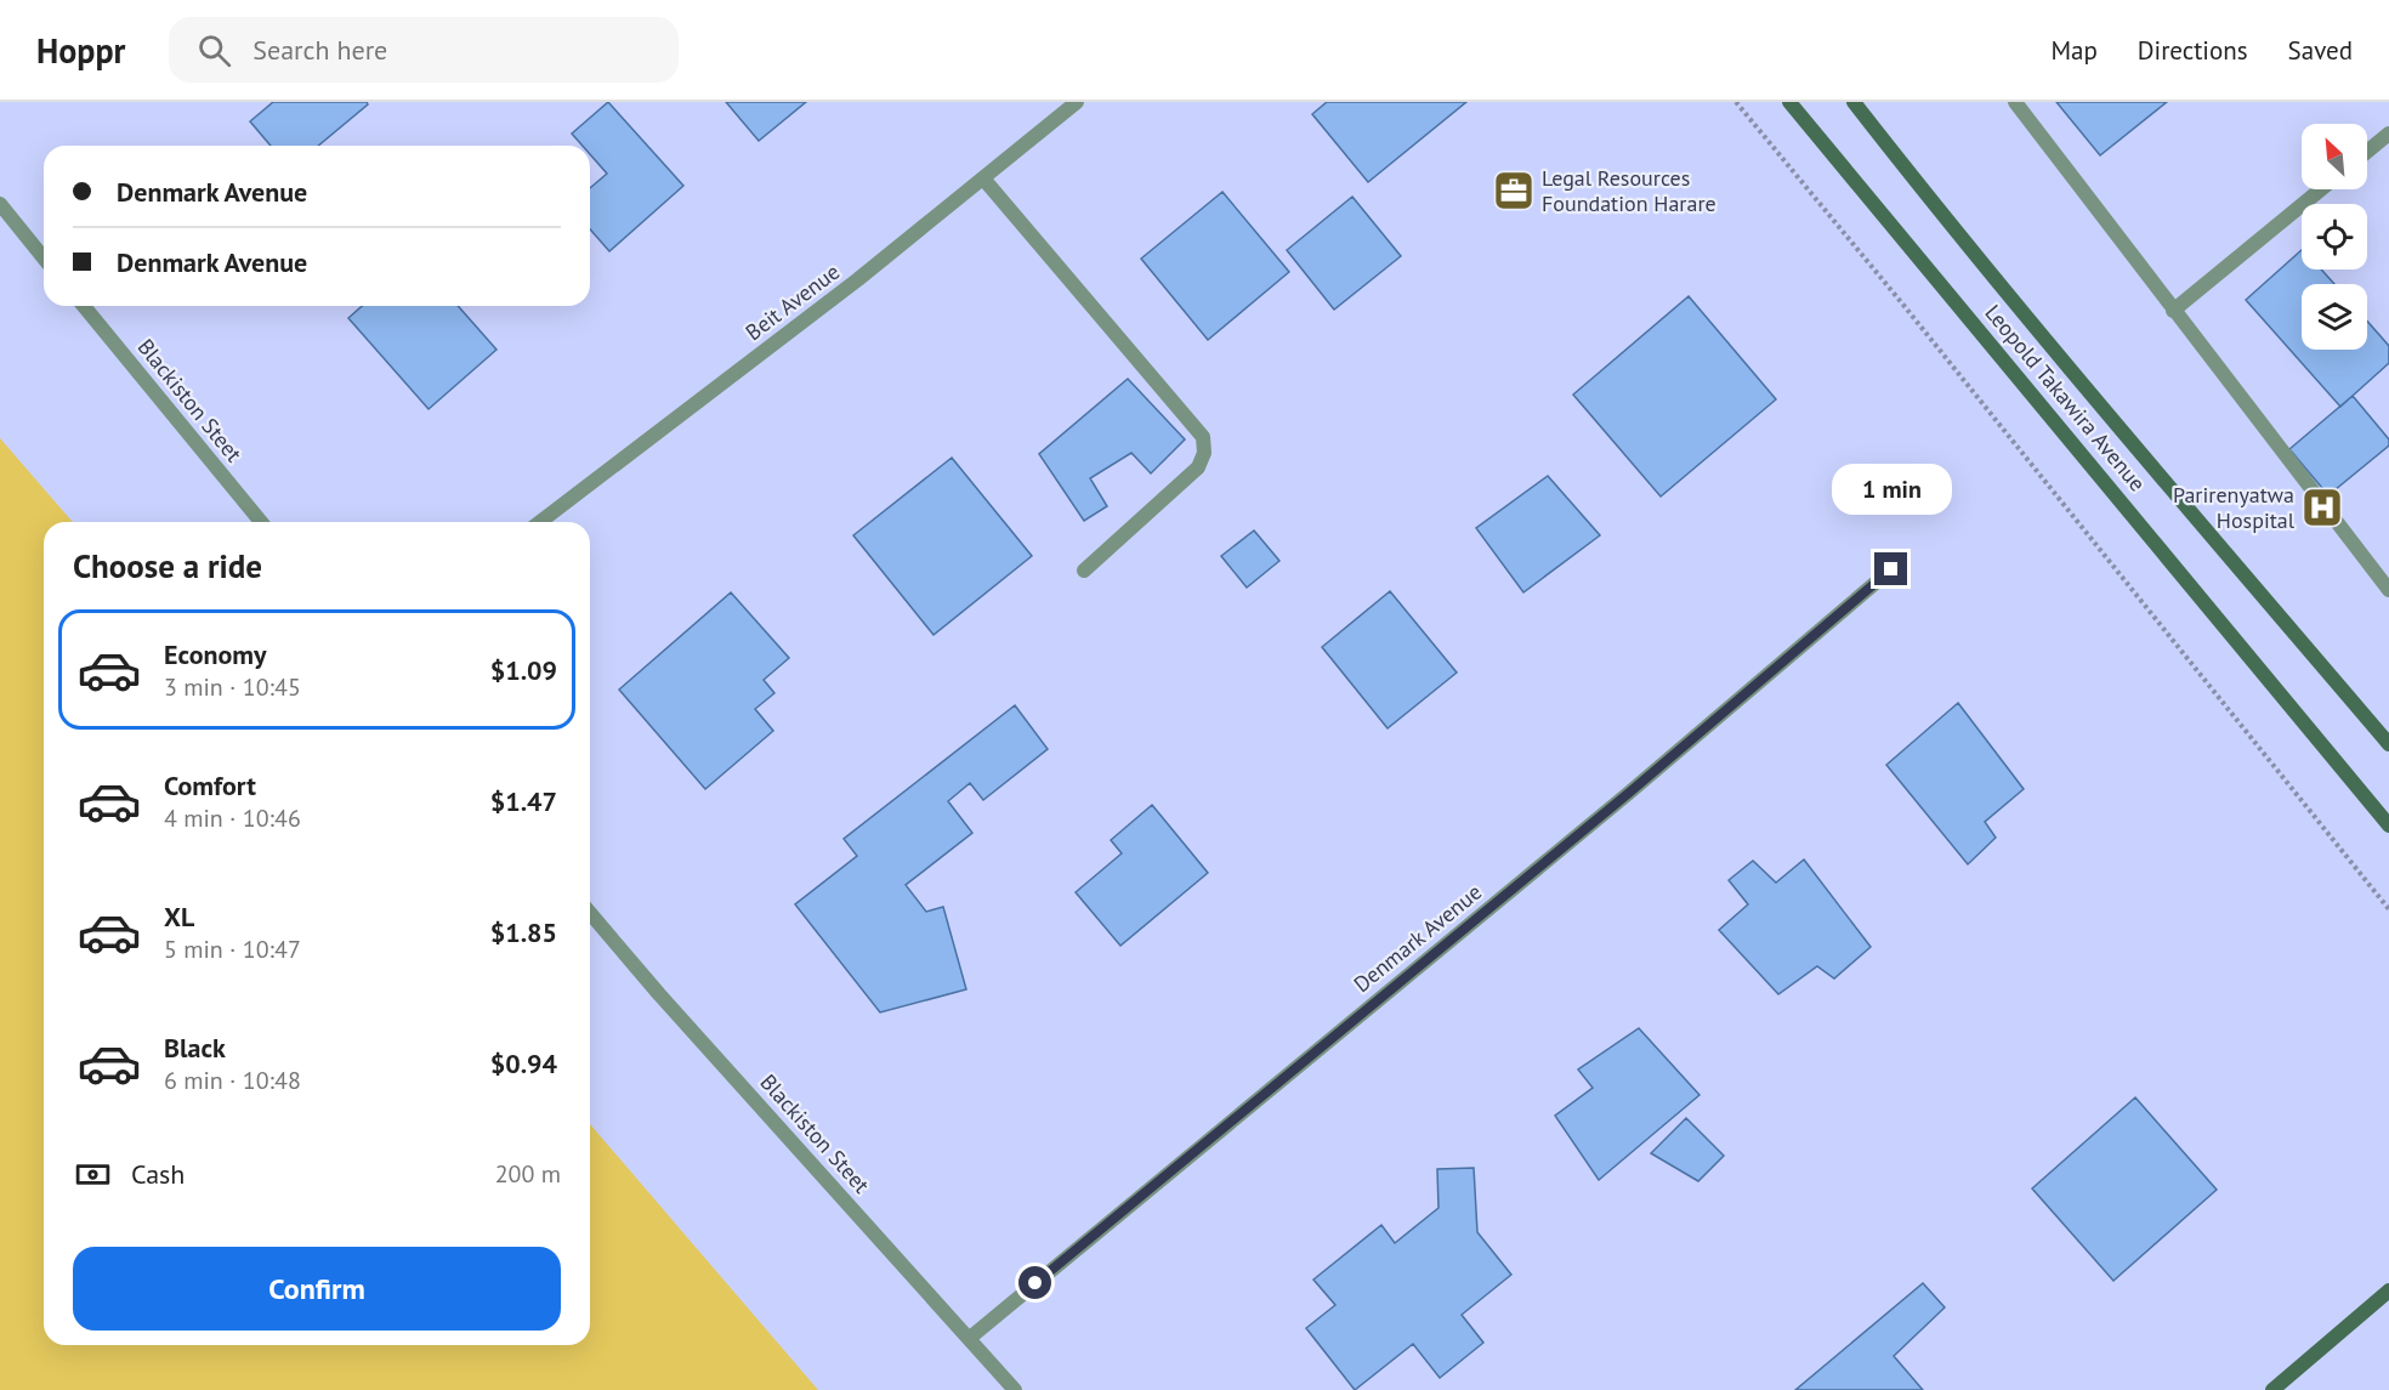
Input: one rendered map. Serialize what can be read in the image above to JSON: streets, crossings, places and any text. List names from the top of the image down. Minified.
{"streets":{"main road":["Leopold Takawira Avenue"],"street":["Beit Avenue","Blackiston Steet","Denmark Avenue"]},"crossings":[["Blackiston Steet","Denmark Avenue"]],"places":{"office":["Legal Resources Foundation Harare"],"hospital":["Parirenyatwa Hospital"]},"north":"top left","page":{"header":"Hoppr","search":"Search here","nav":["Map","Directions","Saved"],"banner":["Denmark Avenue","Denmark Avenue"],"bubble":"1 min","heading":"Choose a ride","list":[{"name":"Economy","note":"3 min · 10:45","value":"$1.09"},{"name":"Comfort","note":"4 min · 10:46","value":"$1.47"},{"name":"XL","note":"5 min · 10:47","value":"$1.85"},{"name":"Black","note":"6 min · 10:48","value":"$0.94"}],"pay":["Cash","200 m"],"buttons":"Confirm"}}
